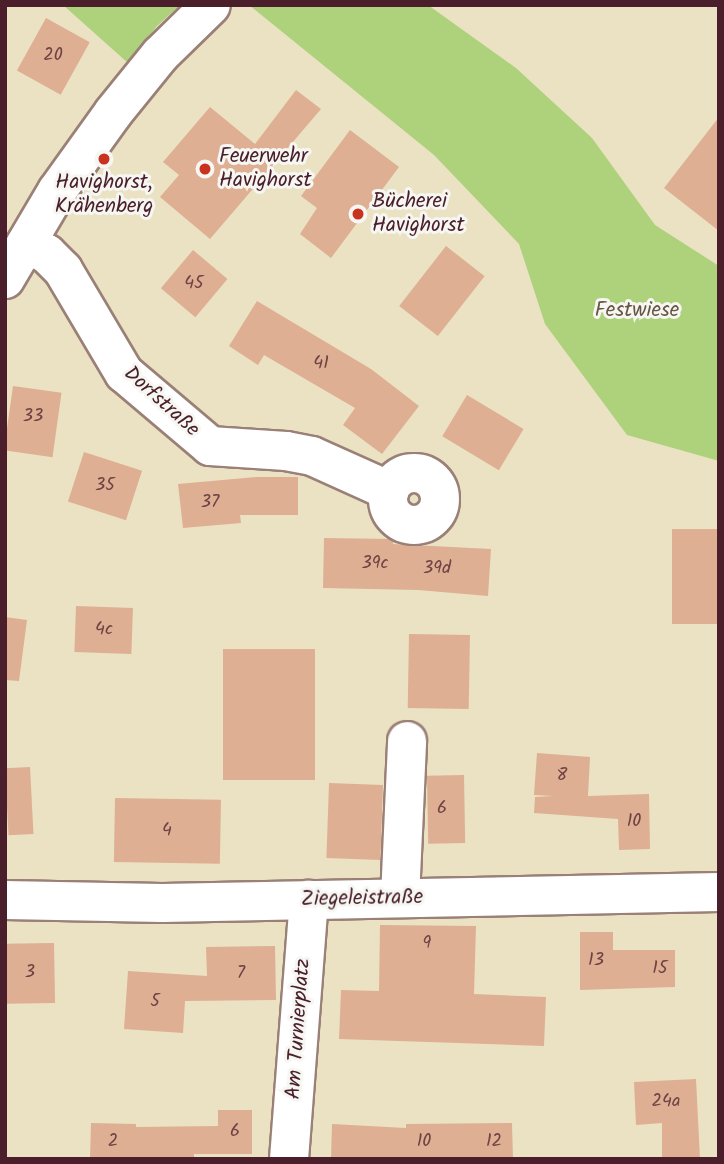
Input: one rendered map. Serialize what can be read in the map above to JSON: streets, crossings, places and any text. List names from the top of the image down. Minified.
{"streets":{"street":["Dorfstraße","Ziegeleistraße","Am Turnierplatz"]},"crossings":[["Ziegeleistraße","Am Turnierplatz"]],"parks":["Festwiese"],"places":["Havighorst, Krähenberg","Feuerwehr Havighorst","Bücherei Havighorst"],"house_numbers":["20","45","41","33","35","37","39c","39d","4c","8","6","10","4","9","13","15","3","7","5","24a","6","2","10","12"]}
